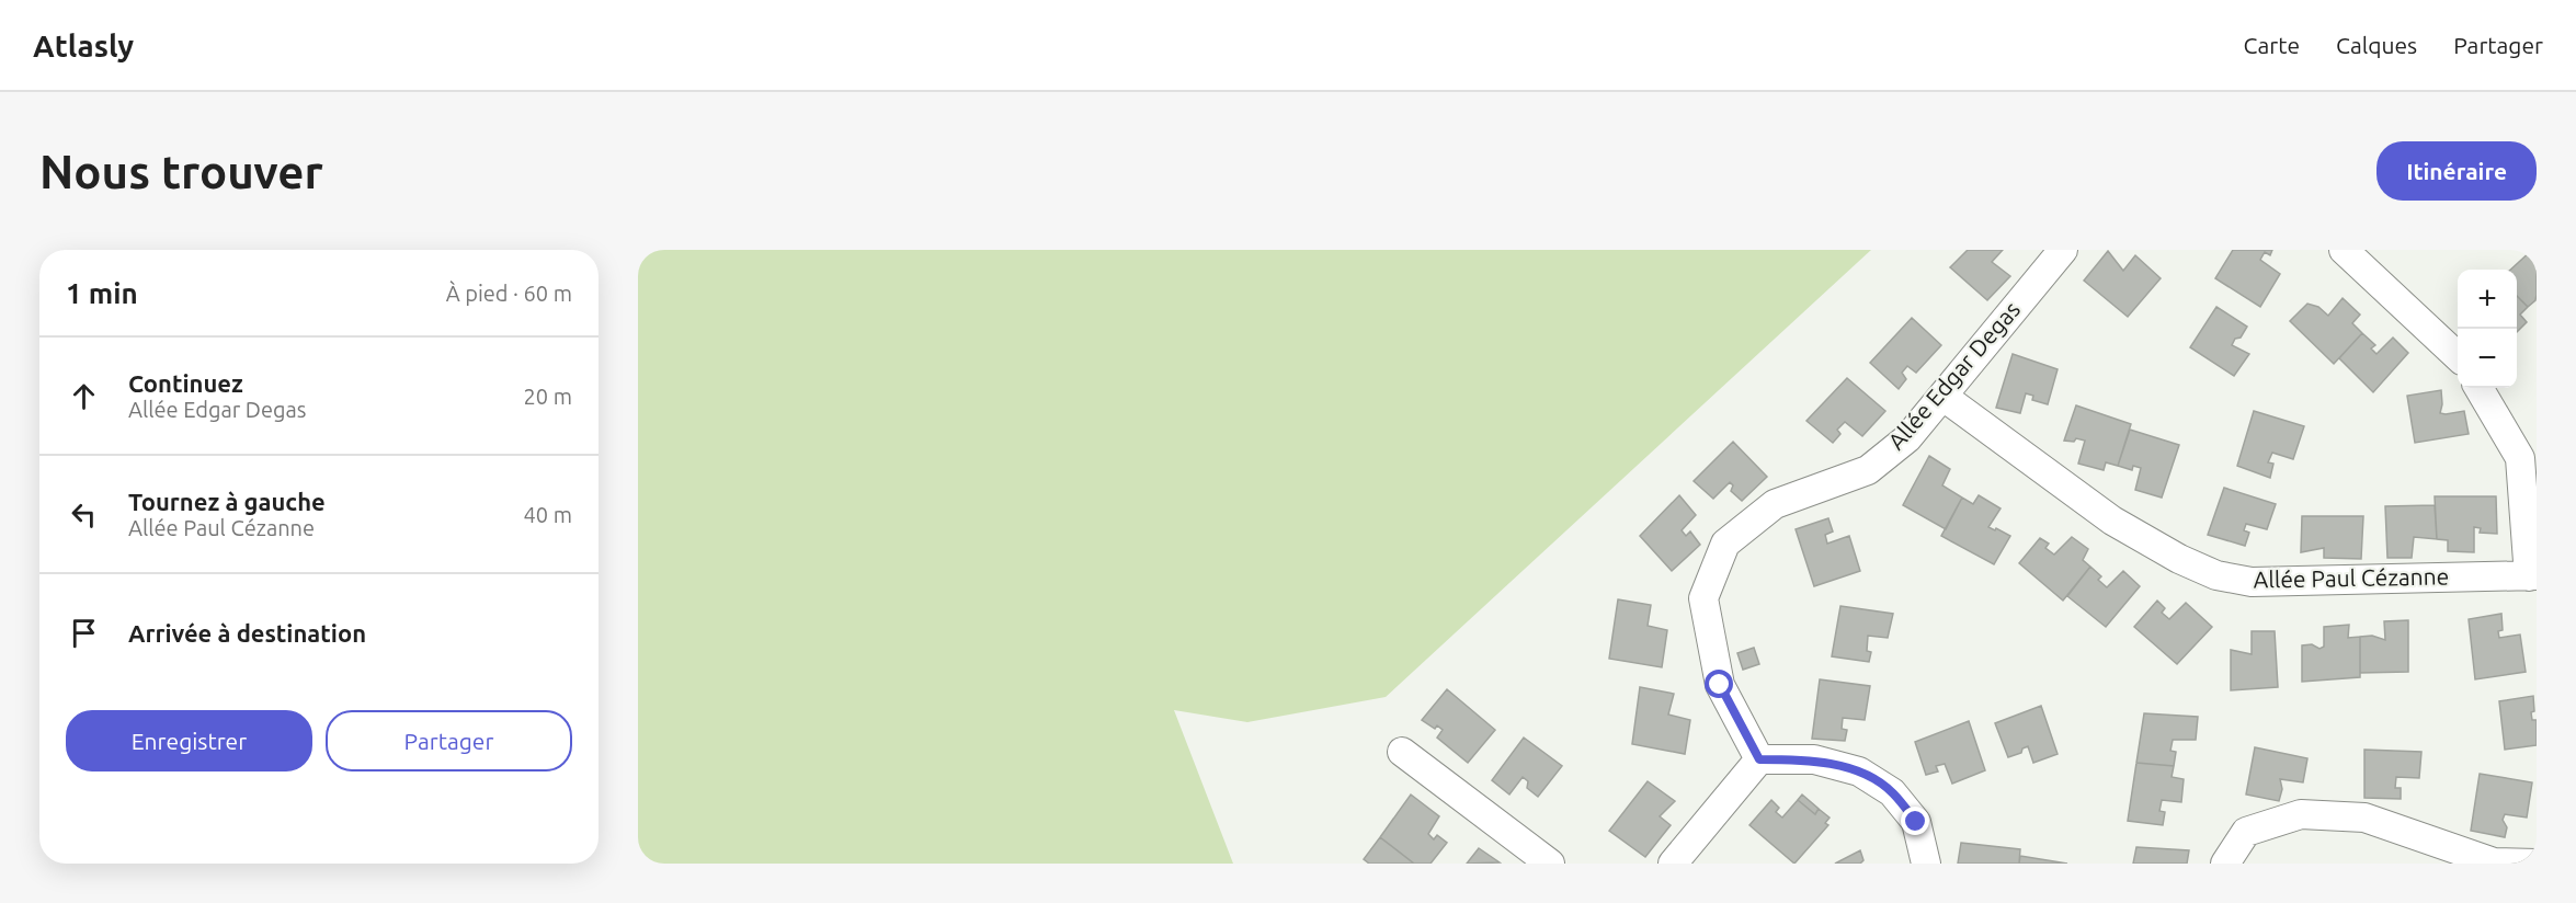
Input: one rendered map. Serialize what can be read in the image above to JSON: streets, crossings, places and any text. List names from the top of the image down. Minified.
{"streets":{"street":["Allée Edgar Degas","Allée Paul Cézanne"]},"crossings":[["Allée Edgar Degas","Allée Paul Cézanne"]],"page":{"header":"Atlasly","nav":["Carte","Calques","Partager"],"buttons":["Itinéraire",["Enregistrer","Partager"]],"title":"Nous trouver","heading":["1 min","À pied · 60 m"],"map_buttons":["+","−"],"list":[["Continuez","Allée Edgar Degas","20 m"],["Tournez à gauche","Allée Paul Cézanne","40 m"],"Arrivée à destination"]}}
